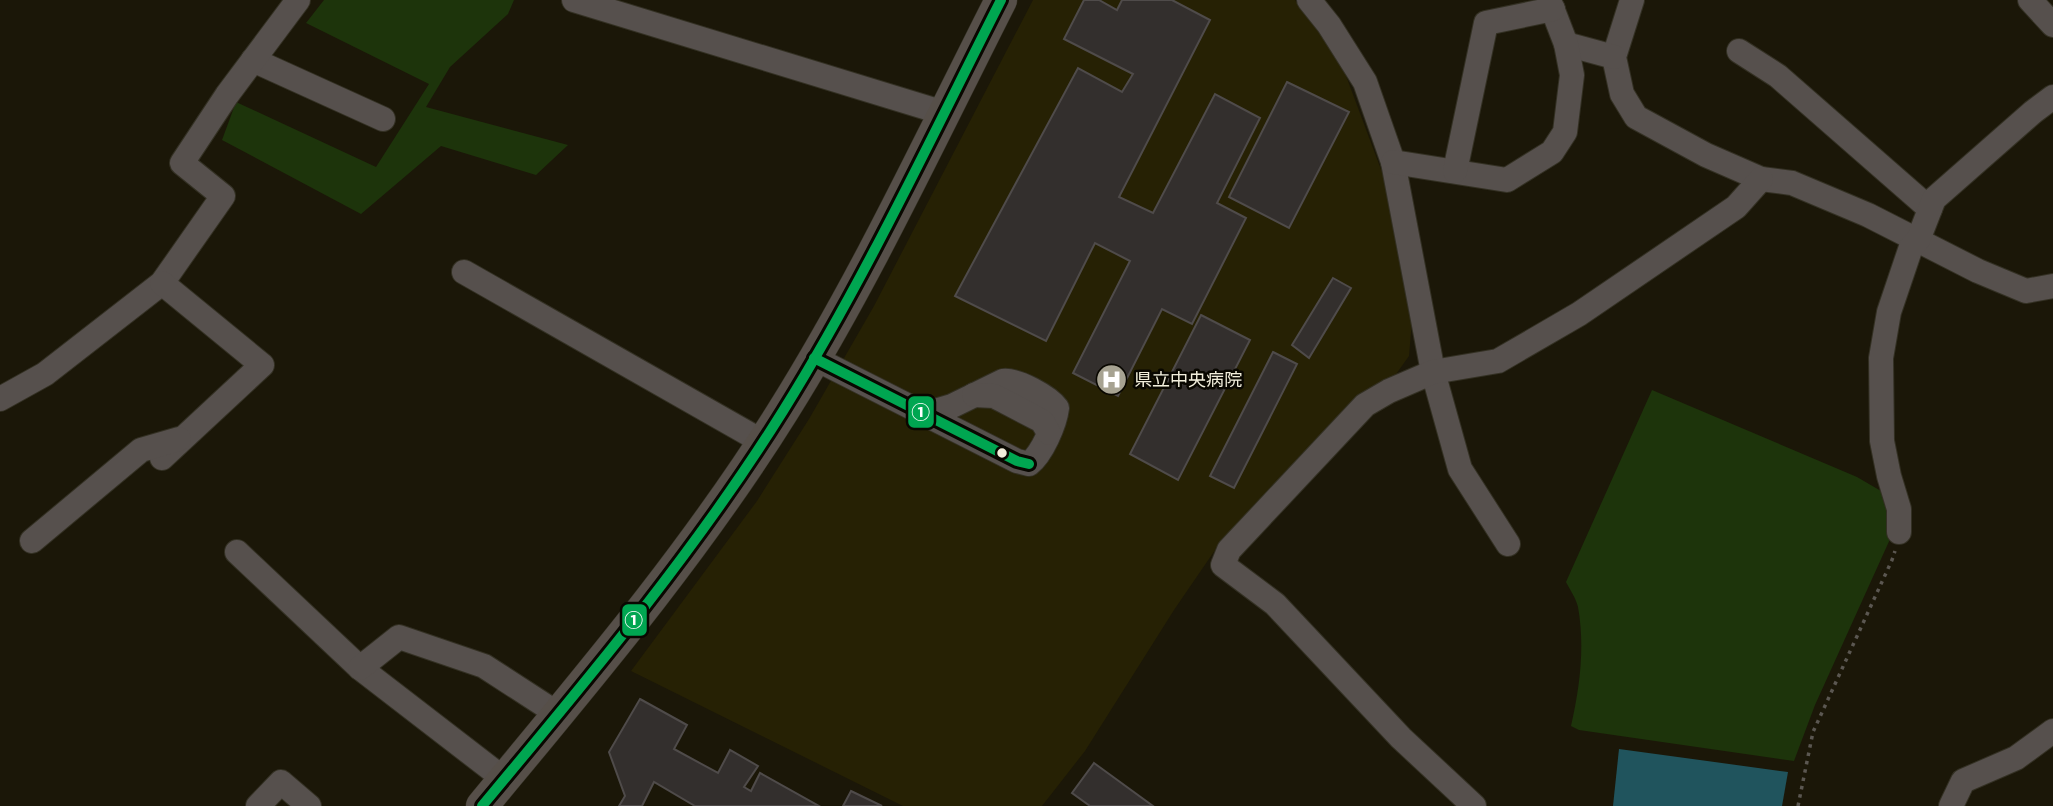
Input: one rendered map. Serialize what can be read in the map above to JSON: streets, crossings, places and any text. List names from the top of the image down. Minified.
{"places":{"hospital":["県立中央病院"]},"lines":["transit line ①"]}
